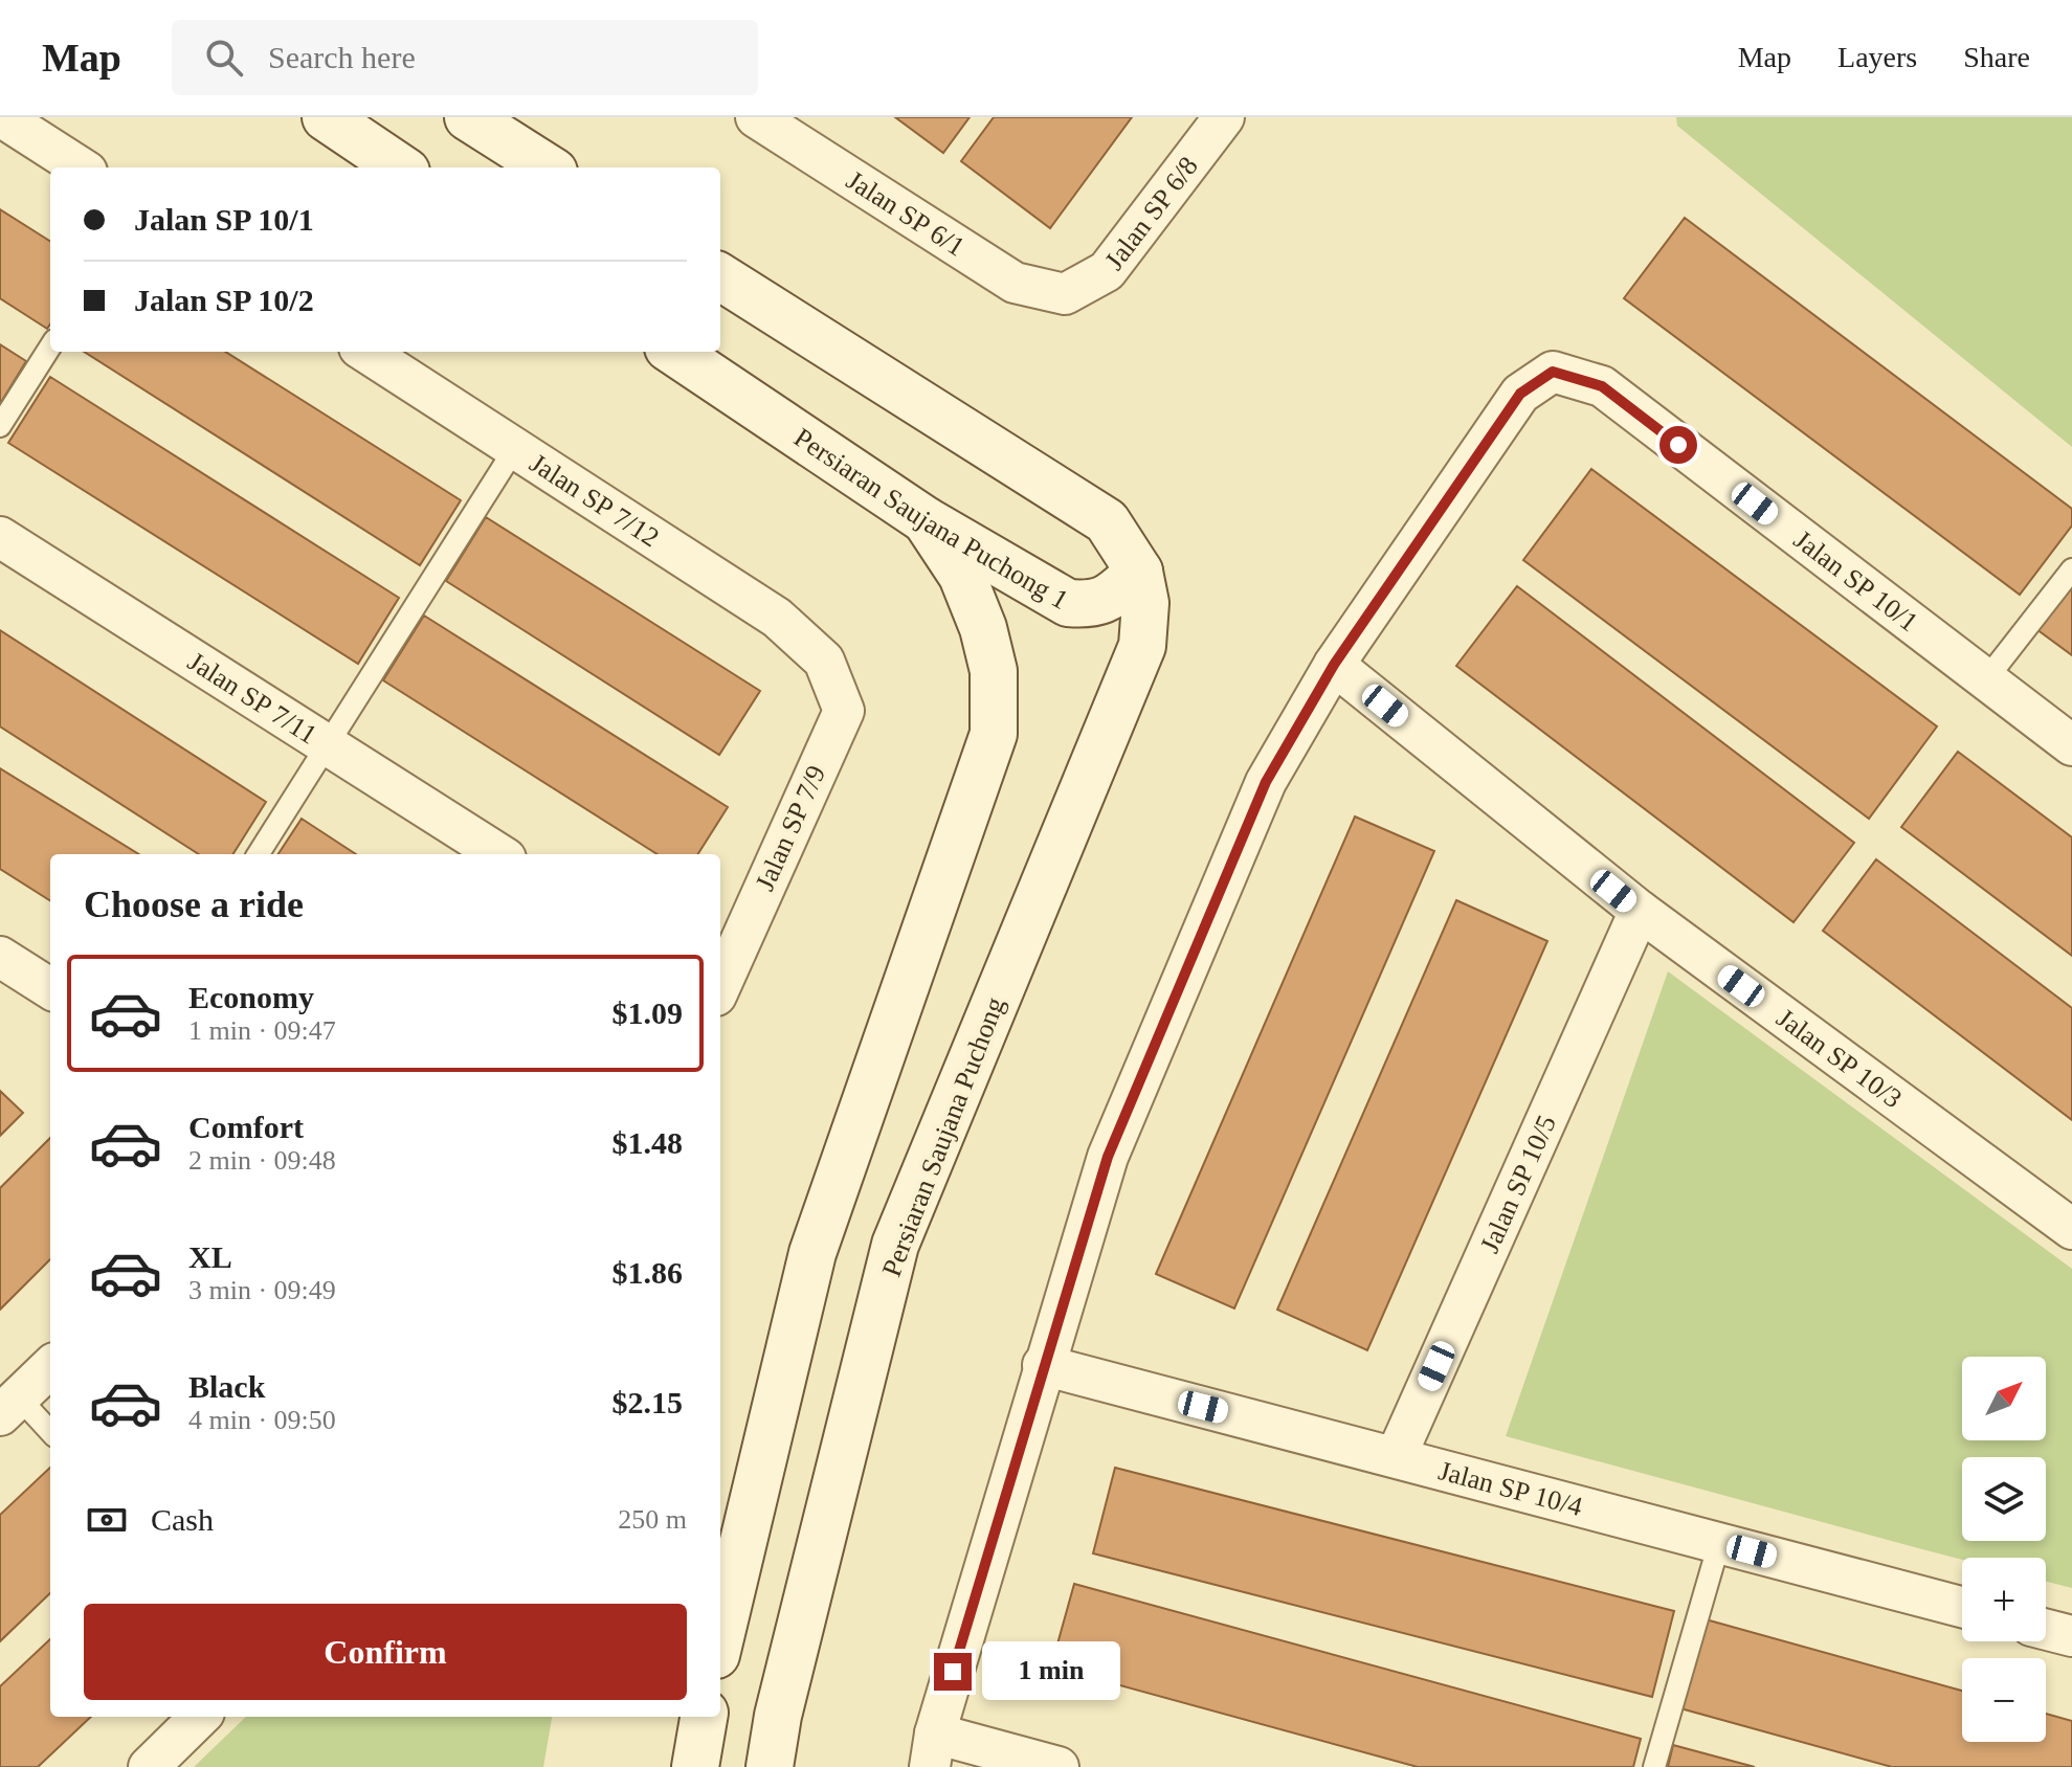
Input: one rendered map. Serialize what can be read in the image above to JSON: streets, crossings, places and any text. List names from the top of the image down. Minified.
{"streets":{"street":["Jalan SP 6/8","Jalan SP 6/1","Jalan SP 7/12","Persiaran Saujana Puchong 1","Jalan SP 10/1","Jalan SP 7/11","Jalan SP 7/9","Jalan SP 10/3","Persiaran Saujana Puchong","Jalan SP 10/5","Jalan SP 10/4"]},"crossings":[["Jalan SP 6/8","Jalan SP 6/1"],["Jalan SP 7/12","Jalan SP 7/9"],["Persiaran Saujana Puchong 1","Persiaran Saujana Puchong"],["Jalan SP 10/1","Jalan SP 10/3"],["Jalan SP 10/3","Jalan SP 10/5"],["Jalan SP 10/5","Jalan SP 10/4"]],"north":"top right","page":{"header":"Map","search":"Search here","nav":["Map","Layers","Share"],"banner":["Jalan SP 10/1","Jalan SP 10/2"],"heading":"Choose a ride","list":[{"name":"Economy","note":"1 min · 09:47","value":"$1.09"},{"name":"Comfort","note":"2 min · 09:48","value":"$1.48"},{"name":"XL","note":"3 min · 09:49","value":"$1.86"},{"name":"Black","note":"4 min · 09:50","value":"$2.15"}],"map_buttons":["+","−"],"pay":["Cash","250 m"],"buttons":"Confirm","bubble":"1 min"}}
